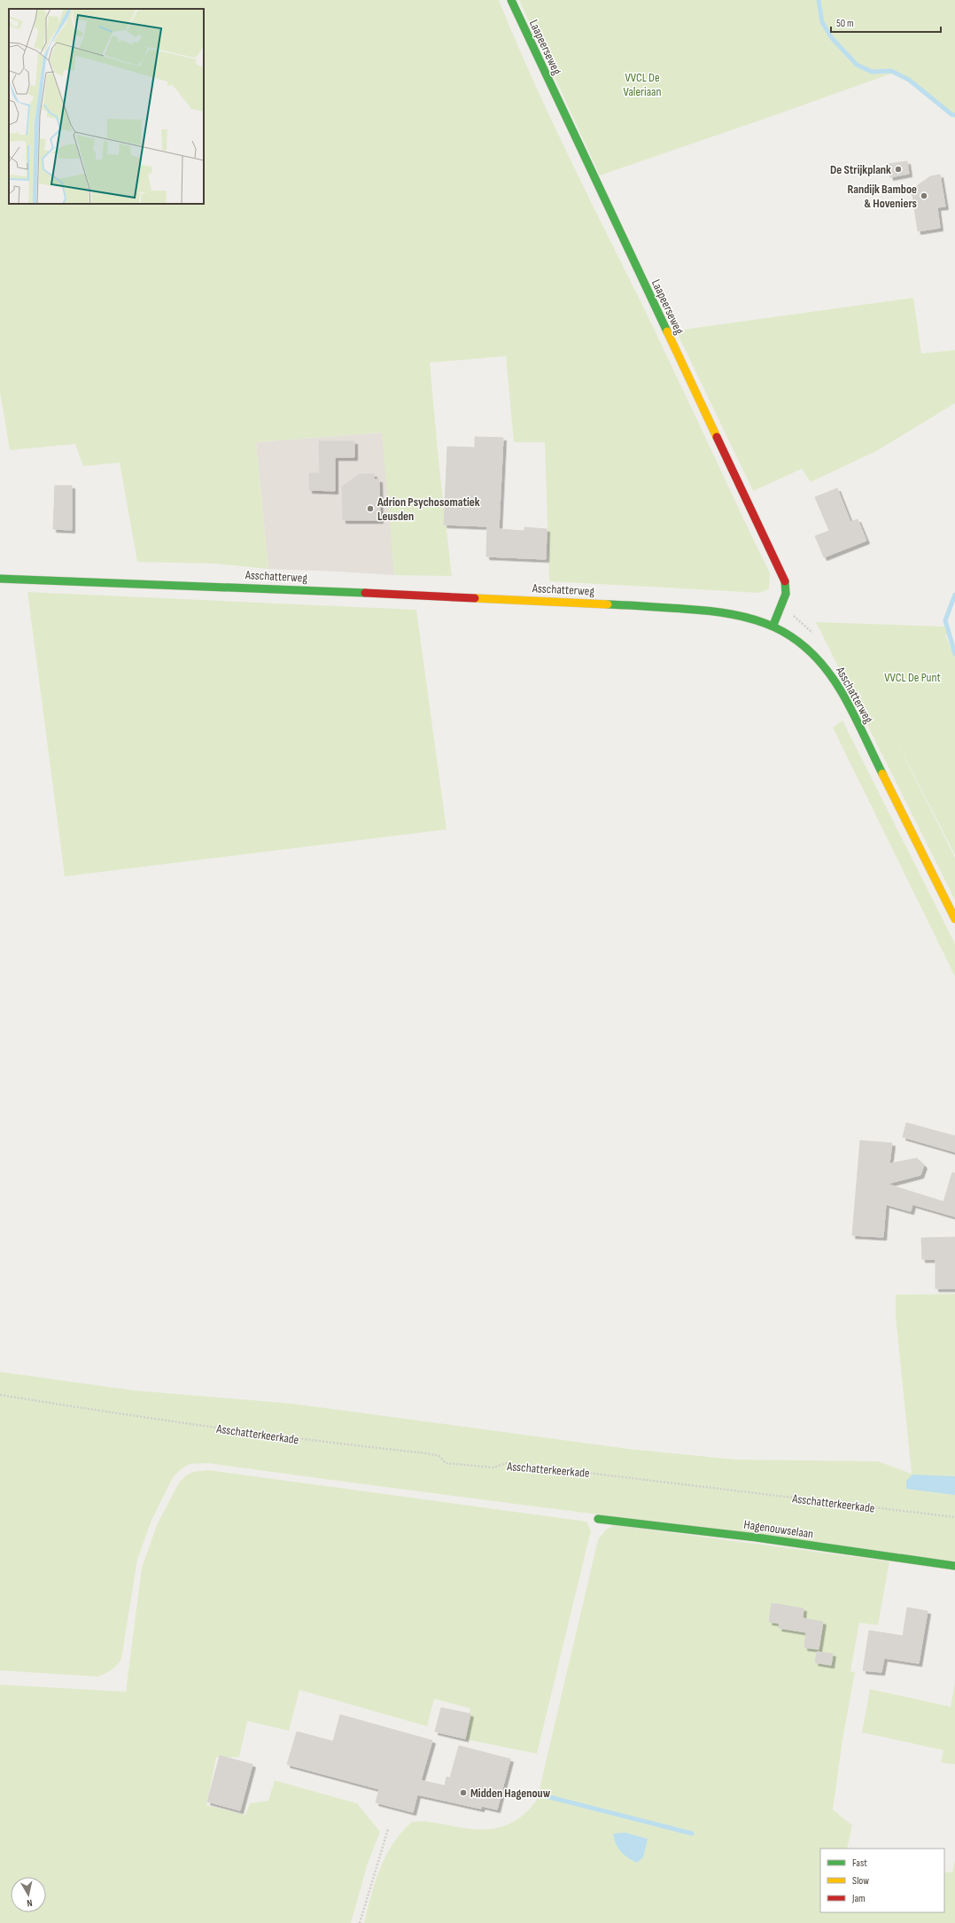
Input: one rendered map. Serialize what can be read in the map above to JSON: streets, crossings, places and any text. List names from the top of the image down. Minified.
{"streets":{"street":["Laapeerseweg","Asschatterweg","Hagenouwselaan"],"path":["Asschatterkeerkade"]},"crossings":[["Laapeerseweg","Asschatterweg"]],"parks":["VVCL De Valeriaan","VVCL De Punt"],"places":["De Strijkplank","Randijk Bamboe & Hoveniers","Adrion Psychosomatiek Leusden","Midden Hagenouw"],"legend":["Fast","Slow","Jam"],"scale_bar":"50 m","north":"bottom"}
